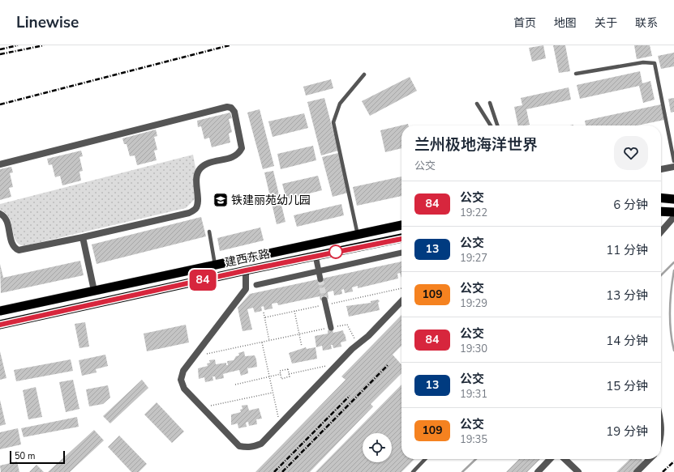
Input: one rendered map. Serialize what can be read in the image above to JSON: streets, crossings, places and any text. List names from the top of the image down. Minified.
{"streets":{"highway":["建西东路"]},"places":{"school or university":["铁建丽苑幼儿园"]},"lines":["bus line 84"],"scale_bar":"50 m","page":{"header":"Linewise","nav":["首页","地图","关于","联系"],"on_map":"84","heading":["兰州极地海洋世界","公交"],"list":[{"mark":"84","name":"公交","note":"19:22","value":"6 分钟"},{"mark":"13","name":"公交","note":"19:27","value":"11 分钟"},{"mark":"109","name":"公交","note":"19:29","value":"13 分钟"},{"mark":"84","name":"公交","note":"19:30","value":"14 分钟"},{"mark":"13","name":"公交","note":"19:31","value":"15 分钟"},{"mark":"109","name":"公交","note":"19:35","value":"19 分钟"}],"scale":"50 m"}}
